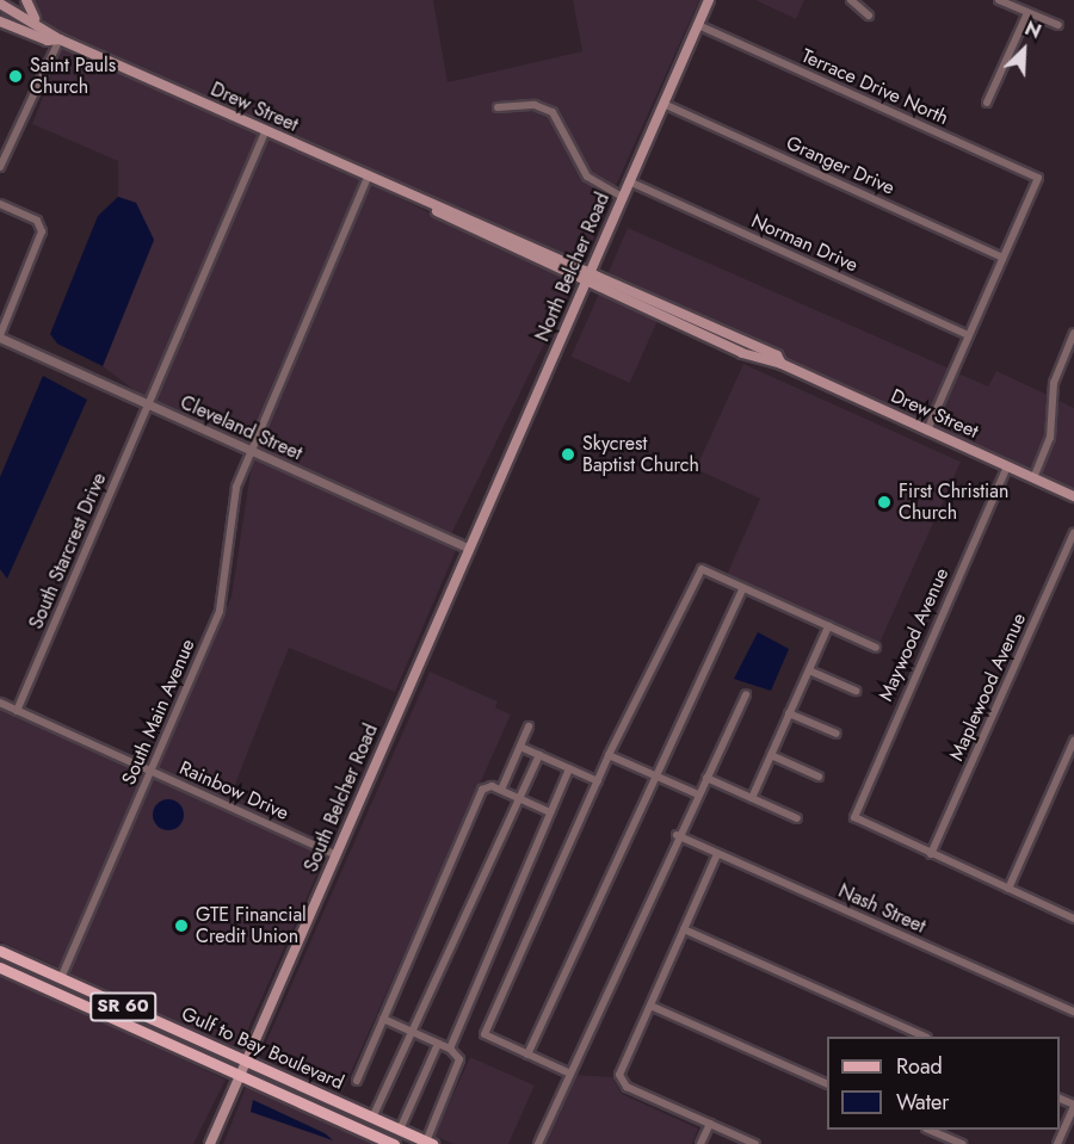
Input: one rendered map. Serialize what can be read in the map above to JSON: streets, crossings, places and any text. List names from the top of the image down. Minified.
{"streets":{"main road":["Drew Street","North Belcher Road","South Belcher Road","SR 60","Gulf to Bay Boulevard"],"street":["Terrace Drive North","Granger Drive","Norman Drive","Cleveland Street","South Starcrest Drive","Maywood Avenue","Maplewood Avenue","South Main Avenue","Rainbow Drive","Nash Street"]},"crossings":[["Terrace Drive North","Granger Drive"],["Terrace Drive North","North Belcher Road"],["Drew Street","North Belcher Road"],["Drew Street","South Starcrest Drive"],["Drew Street","Maywood Avenue"],["Drew Street","South Main Avenue"],["Granger Drive","North Belcher Road"],["Norman Drive","North Belcher Road"],["North Belcher Road","Cleveland Street"],["North Belcher Road","South Belcher Road"],["Cleveland Street","South Starcrest Drive"],["Cleveland Street","South Main Avenue"],["Cleveland Street","South Belcher Road"],["South Starcrest Drive","Rainbow Drive"],["Maywood Avenue","Maplewood Avenue"],["South Main Avenue","Rainbow Drive"],["South Main Avenue","Gulf to Bay Boulevard"],["Rainbow Drive","South Belcher Road"],["South Belcher Road","Gulf to Bay Boulevard"]],"places":["Saint Pauls Church","Skycrest Baptist Church","First Christian Church","GTE Financial Credit Union"],"legend":["Road","Water"],"north":"top right"}
